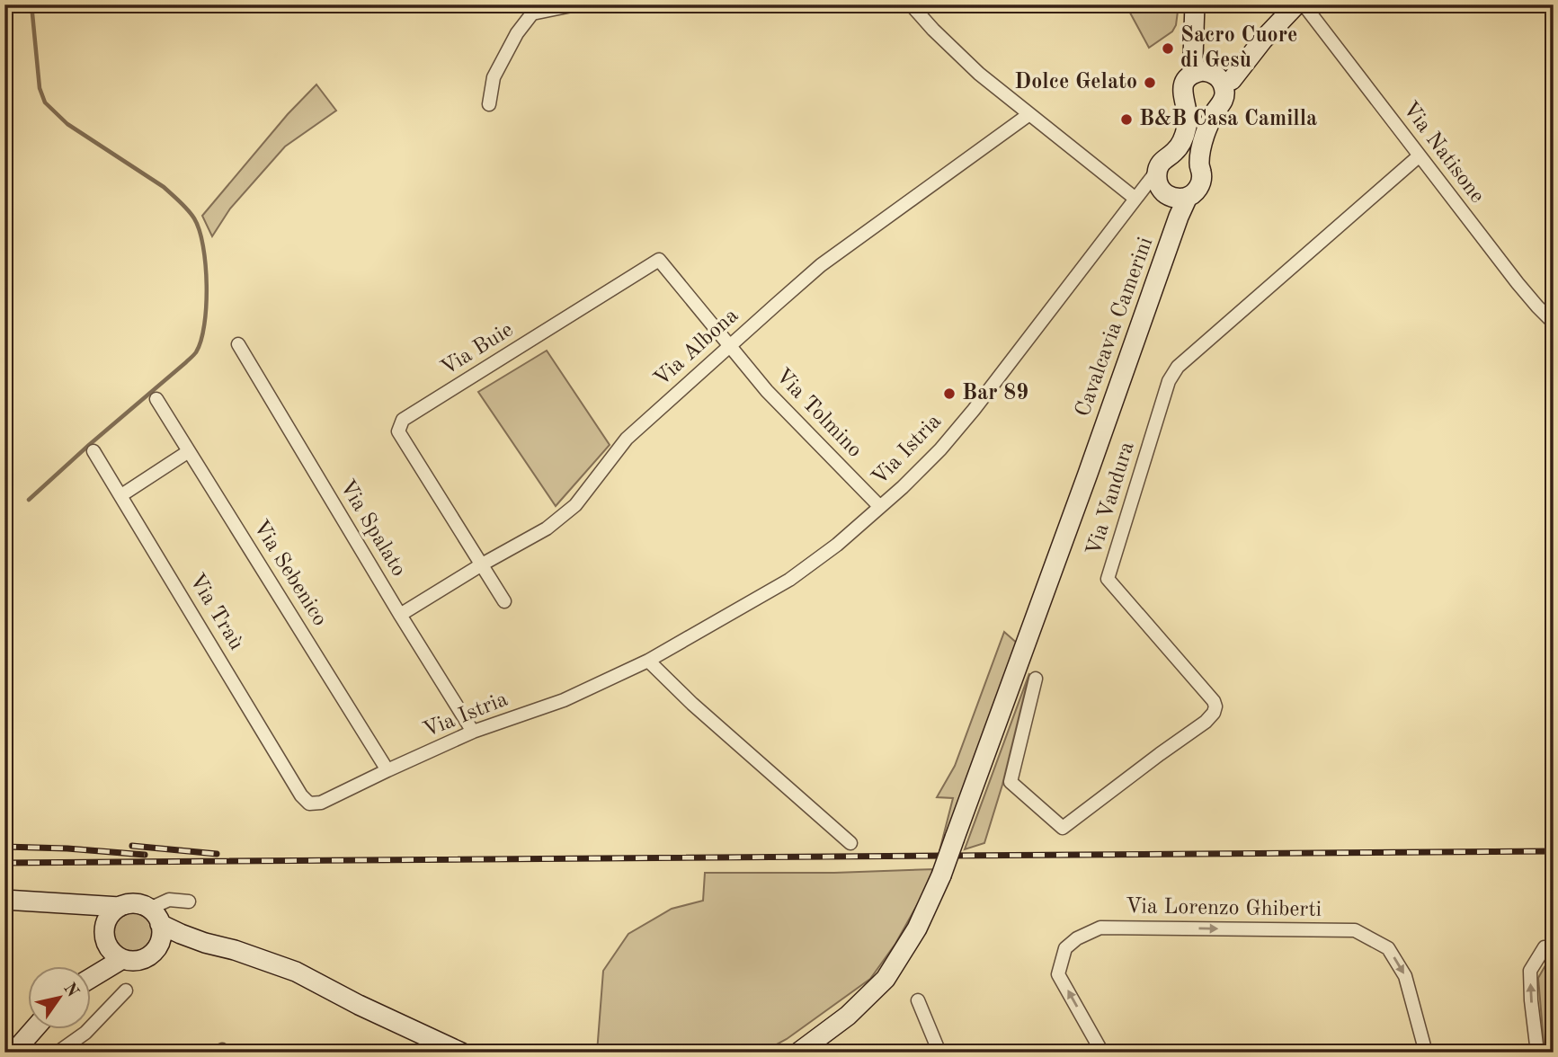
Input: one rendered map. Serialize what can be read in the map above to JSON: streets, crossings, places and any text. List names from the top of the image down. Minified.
{"streets":{"main road":["Cavalcavia Camerini"],"street":["Via Natisone","Via Albona","Via Buie","Via Tolmino","Via Istria","Via Vandura","Via Spalato","Via Sebenico","Via Traù","Via Lorenzo Ghiberti"]},"crossings":[["Via Natisone","Via Vandura"],["Cavalcavia Camerini","Via Istria"],["Via Albona","Via Buie"],["Via Albona","Via Tolmino"],["Via Albona","Via Spalato"],["Via Buie","Via Tolmino"],["Via Tolmino","Via Istria"],["Via Istria","Via Spalato"],["Via Istria","Via Sebenico"],["Via Istria","Via Traù"]],"places":["Sacro Cuore di Gesù","Dolce Gelato","B&B Casa Camilla","Bar 89"],"north":"top right"}
